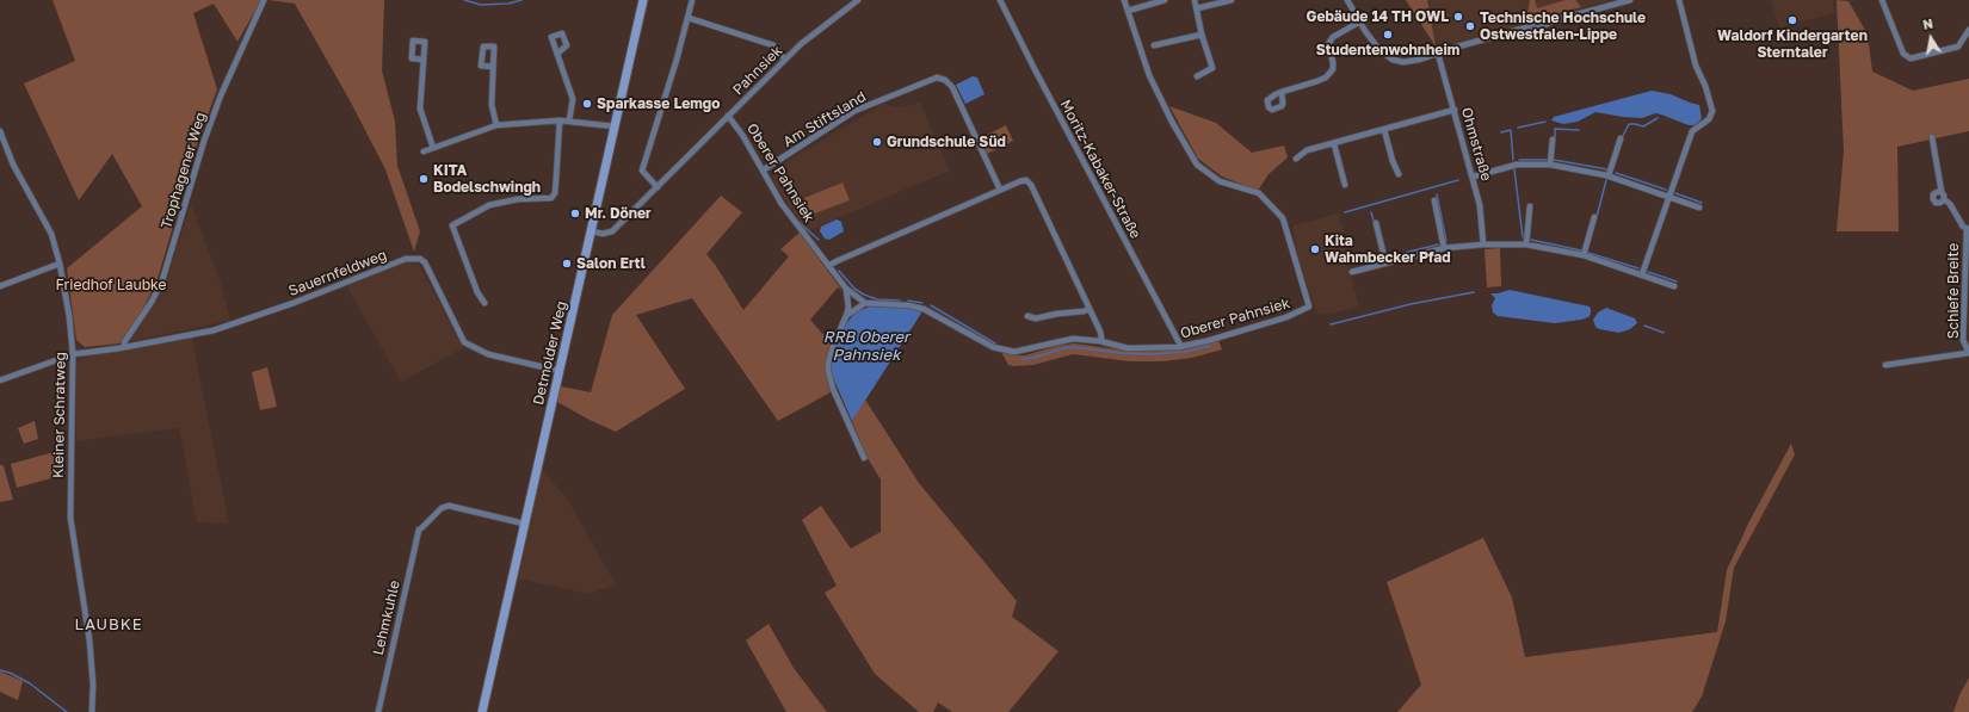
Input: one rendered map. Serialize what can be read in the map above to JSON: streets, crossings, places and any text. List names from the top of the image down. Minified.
{"streets":{"street":["Pahnsiek","Am Stiftsland","Ohmstraße","Moritz-Kabaker-Straße","Trophagener Weg","Oberer Pahnsiek","Sauernfeldweg","Schiefe Breite","Detmolder Weg","Kleiner Schratweg","Lehmkuhle"]},"crossings":[["Pahnsiek","Oberer Pahnsiek"],["Pahnsiek","Detmolder Weg"],["Am Stiftsland","Oberer Pahnsiek"],["Moritz-Kabaker-Straße","Oberer Pahnsiek"],["Trophagener Weg","Sauernfeldweg"],["Sauernfeldweg","Detmolder Weg"],["Sauernfeldweg","Kleiner Schratweg"],["Detmolder Weg","Lehmkuhle"]],"districts":["LAUBKE"],"water":["RRB Oberer Pahnsiek"],"parks":["Friedhof Laubke"],"places":["Gebäude 14 TH OWL","Waldorf Kindergarten Sterntaler","Technische Hochschule Ostwestfalen-Lippe","Studentenwohnheim","Sparkasse Lemgo","Grundschule Süd","KITA Bodelschwingh","Mr. Döner","Kita Wahmbecker Pfad","Salon Ertl"],"north":"top"}
